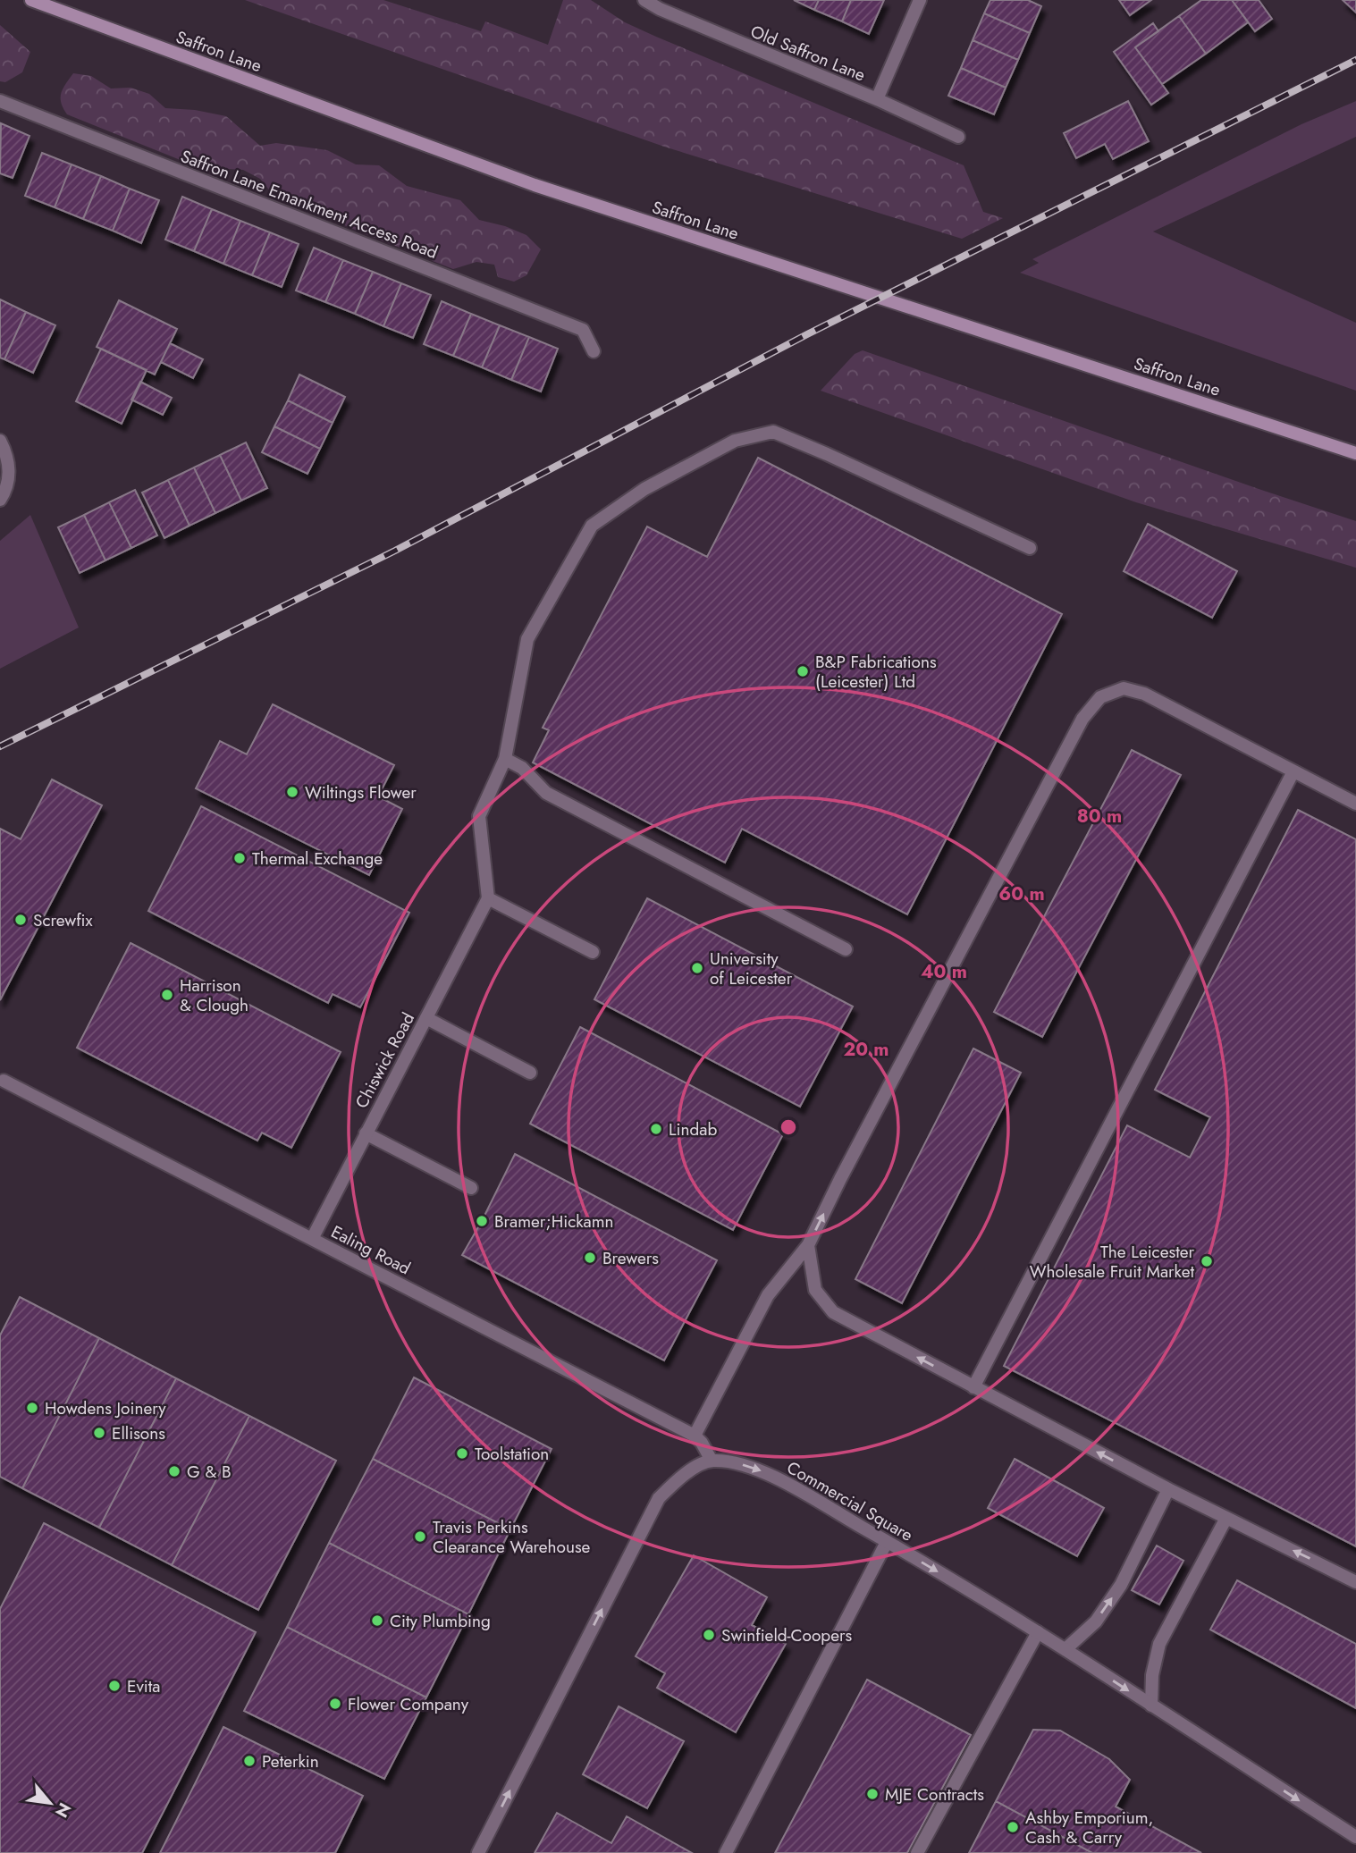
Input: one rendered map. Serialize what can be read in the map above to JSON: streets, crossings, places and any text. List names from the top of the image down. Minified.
{"streets":{"main road":["Saffron Lane"],"street":["Old Saffron Lane","Saffron Lane Emankment Access Road","Chiswick Road","Ealing Road","Commercial Square"]},"crossings":[["Chiswick Road","Ealing Road"],["Ealing Road","Commercial Square"]],"one_way":["Commercial Square"],"places":["B&P Fabrications (Leicester) Ltd","Wiltings Flower","Thermal Exchange","Screwfix","University of Leicester","Harrison & Clough","Lindab","Bramer;Hickamn","Brewers","The Leicester Wholesale Fruit Market","Howdens Joinery","Ellisons","Toolstation","G & B","Travis Perkins Clearance Warehouse","City Plumbing","Swinfield-Coopers","Evita","Flower Company","Peterkin","MJE Contracts","Ashby Emporium, Cash & Carry"],"north":"bottom right","rings":["80 m","60 m","40 m","20 m"]}
